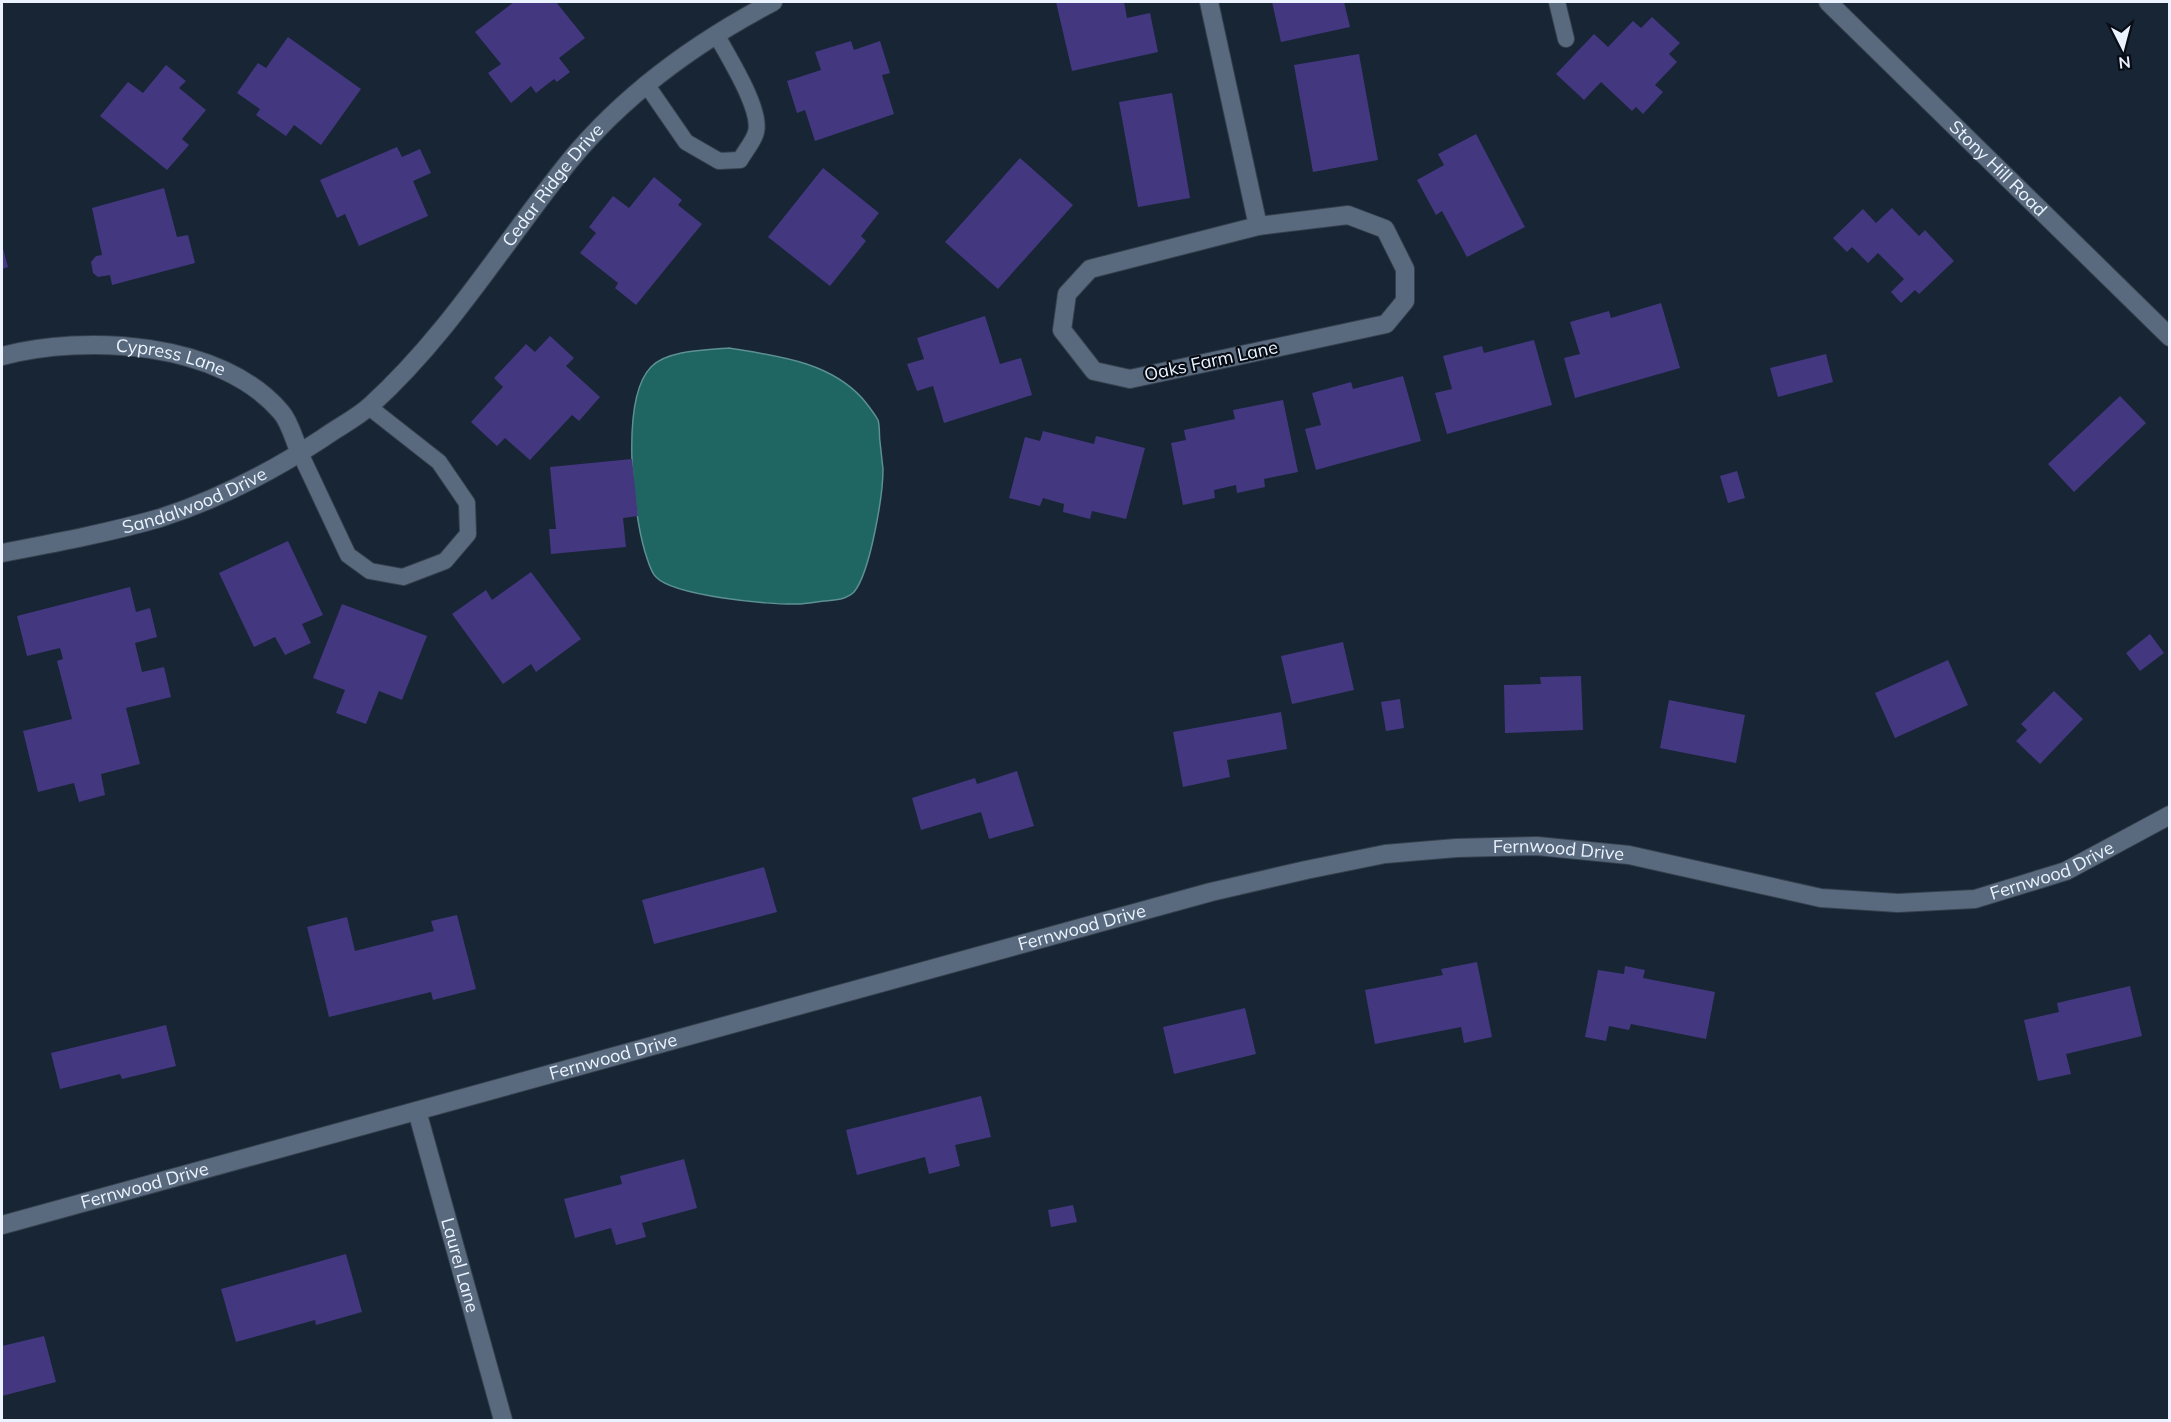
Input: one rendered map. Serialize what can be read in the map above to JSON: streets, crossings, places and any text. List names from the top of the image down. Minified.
{"streets":{"street":["Stony Hill Road","Cedar Ridge Drive","Cypress Lane","Oaks Farm Lane","Sandalwood Drive","Fernwood Drive","Laurel Lane"]},"crossings":[["Cedar Ridge Drive","Cypress Lane"],["Cedar Ridge Drive","Sandalwood Drive"],["Cypress Lane","Sandalwood Drive"],["Fernwood Drive","Laurel Lane"]],"north":"bottom"}
